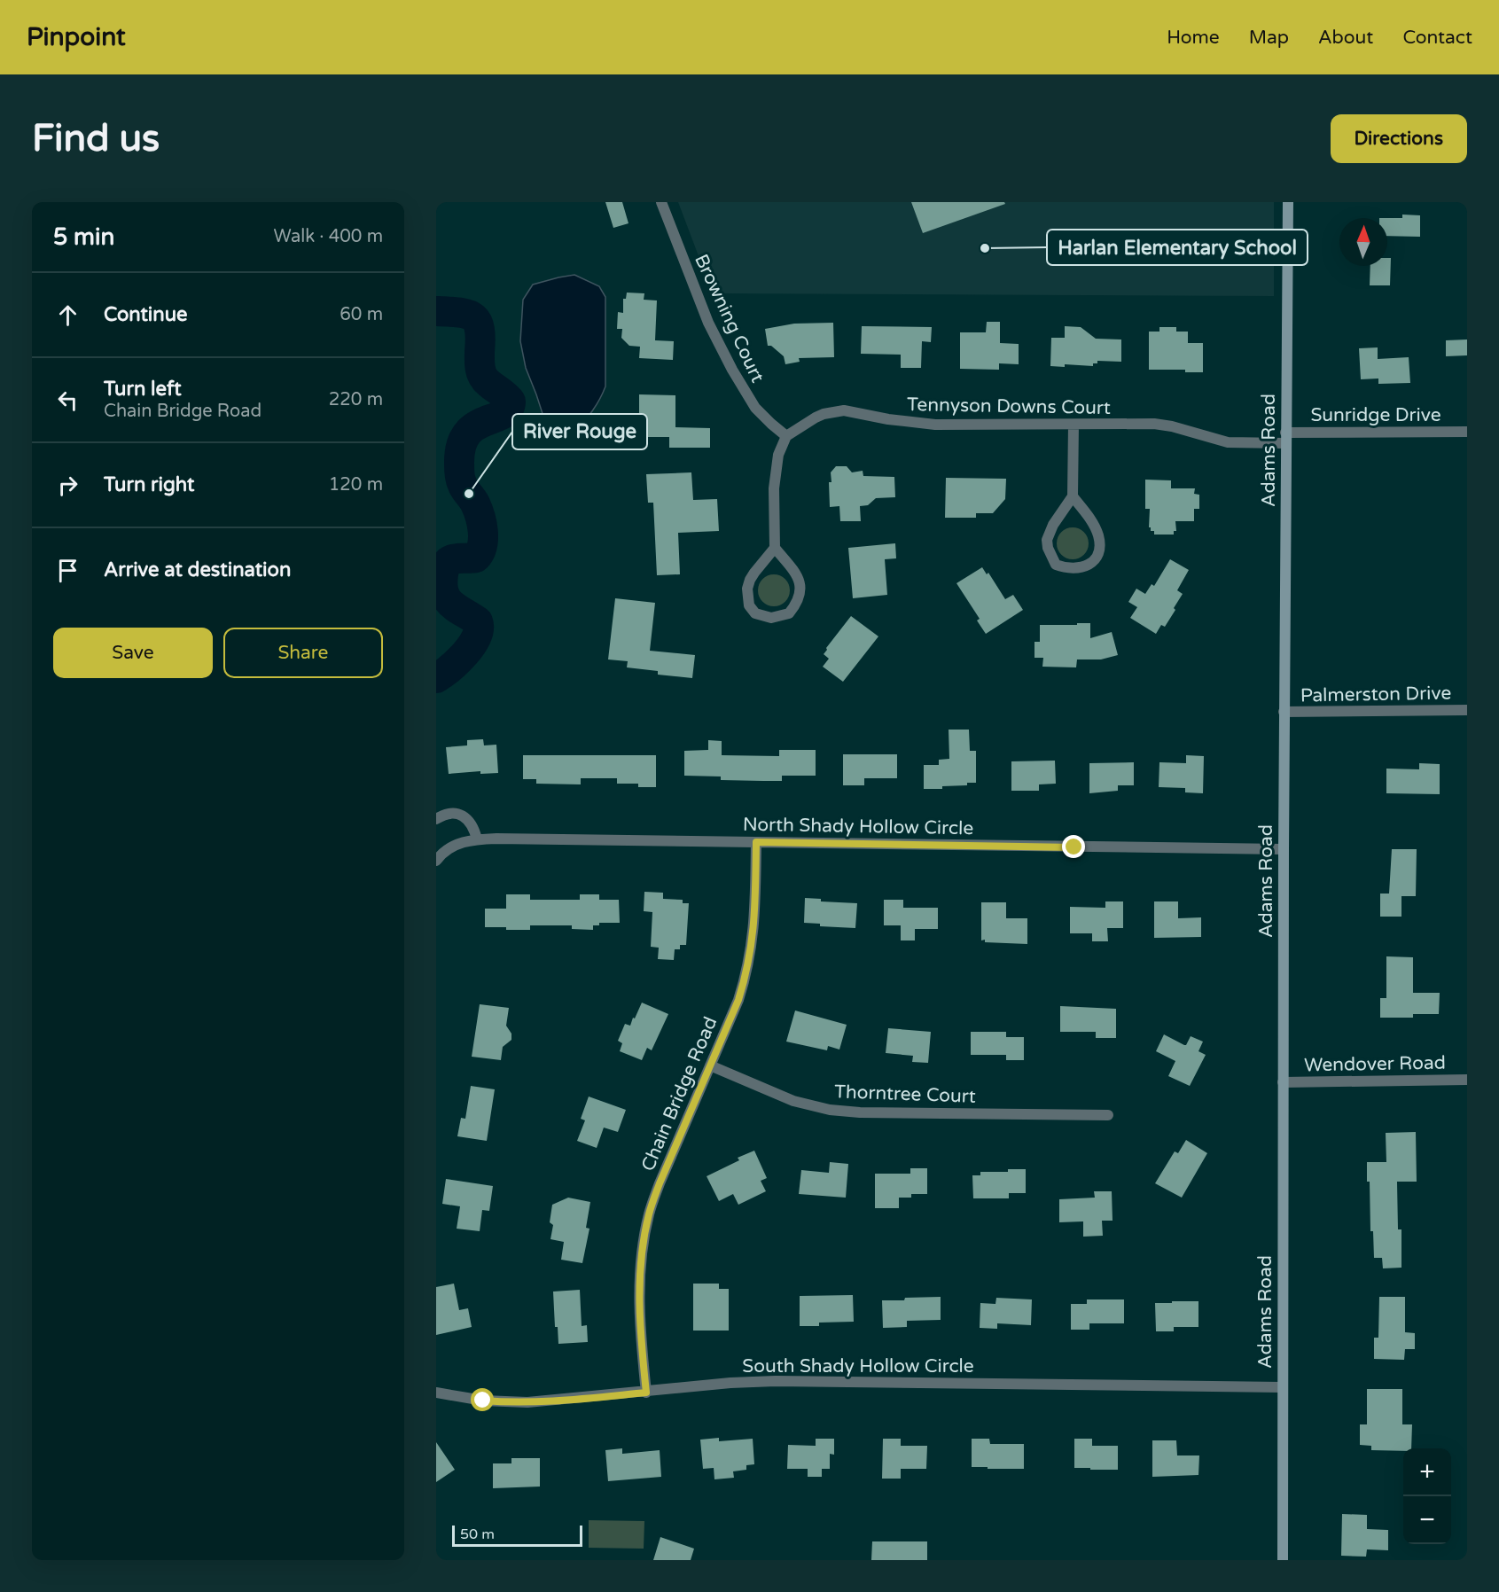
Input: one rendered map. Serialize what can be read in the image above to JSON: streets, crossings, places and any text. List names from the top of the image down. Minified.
{"streets":{"street":["Browning Court","Tennyson Downs Court","Sunridge Drive","Adams Road","Palmerston Drive","North Shady Hollow Circle","Wendover Road","Chain Bridge Road","Thorntree Court","South Shady Hollow Circle"]},"crossings":[["Browning Court","Tennyson Downs Court"],["Tennyson Downs Court","Sunridge Drive"],["Tennyson Downs Court","Adams Road"],["Sunridge Drive","Adams Road"],["Adams Road","Palmerston Drive"],["Adams Road","North Shady Hollow Circle"],["Adams Road","Wendover Road"],["Adams Road","South Shady Hollow Circle"],["North Shady Hollow Circle","Chain Bridge Road"],["Chain Bridge Road","Thorntree Court"],["Chain Bridge Road","South Shady Hollow Circle"]],"places":["Harlan Elementary School","River Rouge"],"scale_bar":"50 m","north":"top","page":{"header":"Pinpoint","nav":["Home","Map","About","Contact"],"buttons":["Directions",["Save","Share"]],"title":"Find us","heading":["5 min","Walk · 400 m"],"list":[["Continue","60 m"],["Turn left","Chain Bridge Road","220 m"],["Turn right","120 m"],"Arrive at destination"],"map_buttons":["+","−"],"scale":"50 m"}}
